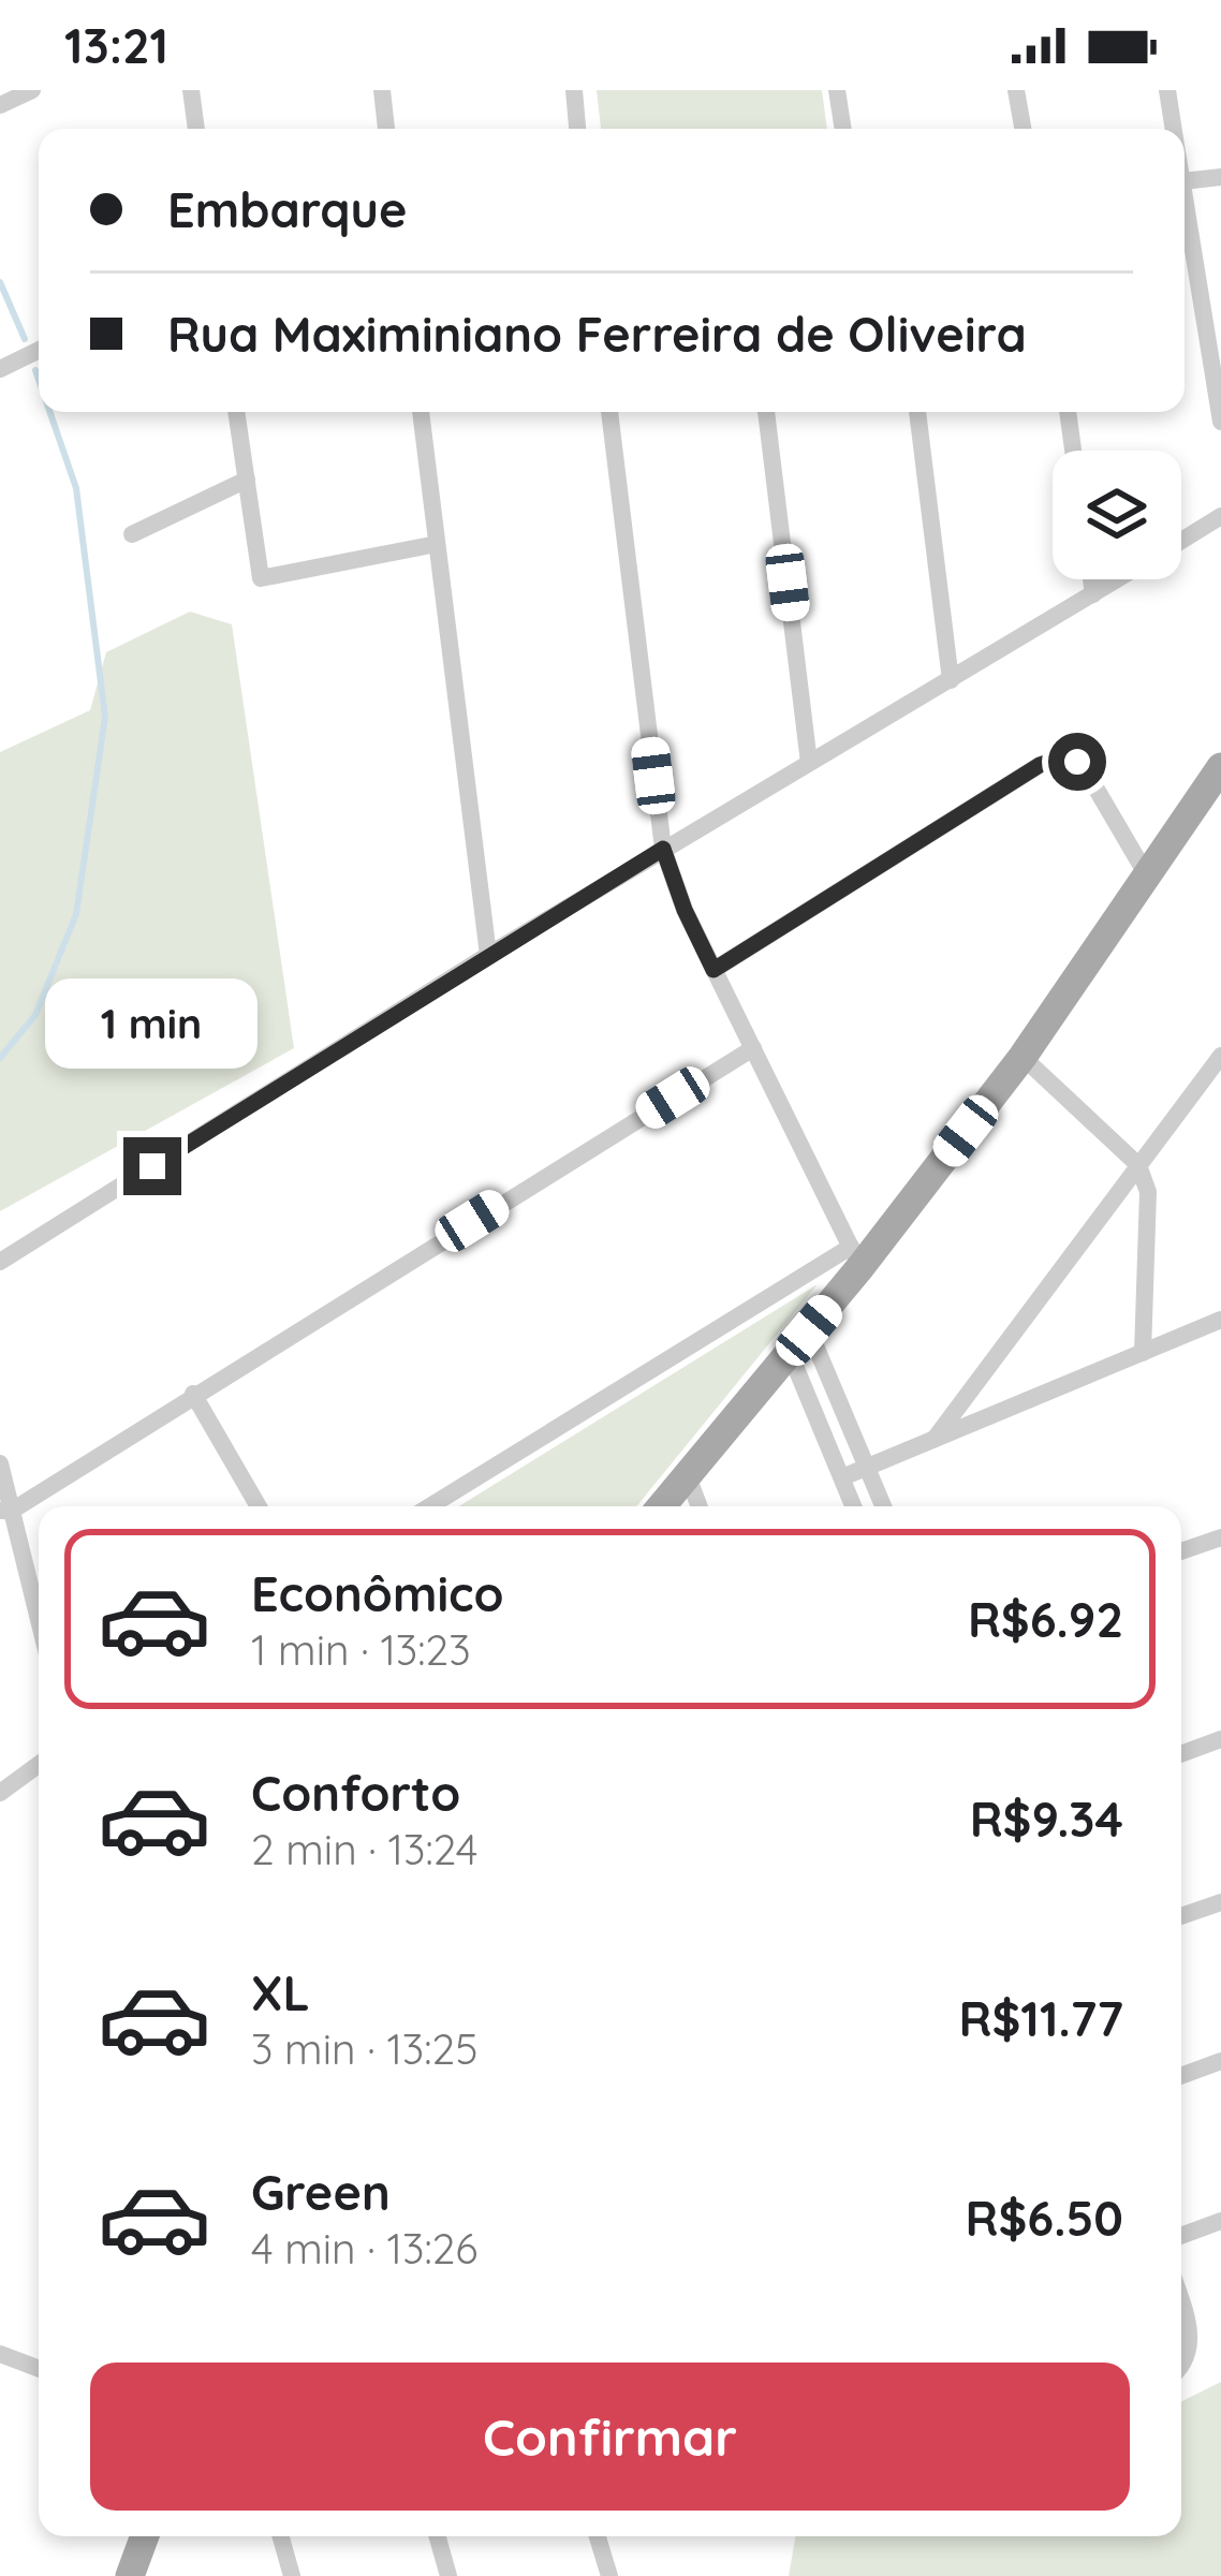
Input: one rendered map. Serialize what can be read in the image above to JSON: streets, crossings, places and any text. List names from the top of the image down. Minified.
{"page":{"status":"13:21","banner":["Embarque","Rua Maximiniano Ferreira de Oliveira"],"bubble":"1 min","list":[{"name":"Econômico","note":"1 min · 13:23","value":"R$6.92"},{"name":"Conforto","note":"2 min · 13:24","value":"R$9.34"},{"name":"XL","note":"3 min · 13:25","value":"R$11.77"},{"name":"Green","note":"4 min · 13:26","value":"R$6.50"}],"buttons":"Confirmar"}}
